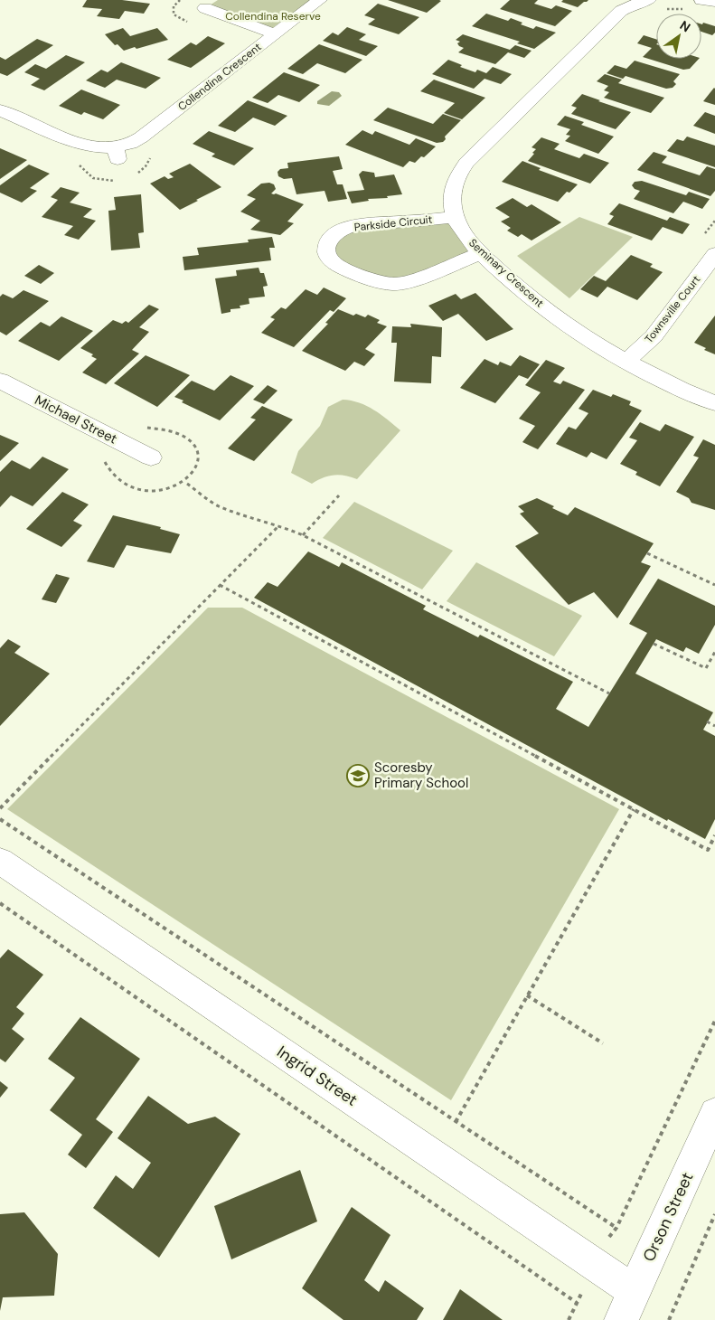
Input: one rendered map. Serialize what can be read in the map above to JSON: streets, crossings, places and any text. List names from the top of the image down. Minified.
{"streets":{"street":["Collendina Crescent","Parkside Circuit","Seminary Crescent","Townsville Court","Michael Street","Ingrid Street","Orson Street"]},"crossings":[["Parkside Circuit","Seminary Crescent"],["Seminary Crescent","Townsville Court"],["Ingrid Street","Orson Street"]],"parks":["Collendina Reserve"],"places":{"school or university":["Scoresby Primary School"]},"north":"top right"}
